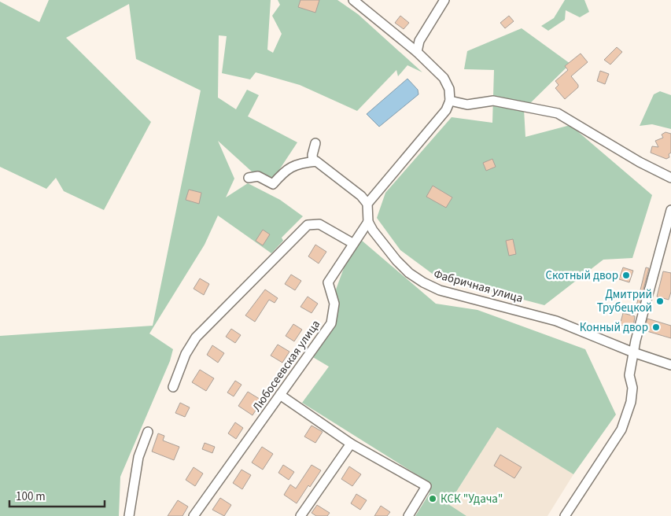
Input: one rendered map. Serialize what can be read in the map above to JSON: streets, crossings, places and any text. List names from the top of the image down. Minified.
{"streets":{"street":["Фабричная улица","Любосеевская улица"]},"crossings":[["Фабричная улица","Любосеевская улица"]],"places":["Скотный двор","Дмитрий Трубецкой","Конный двор","КСК \"Удача\""],"scale_bar":"100 m"}
